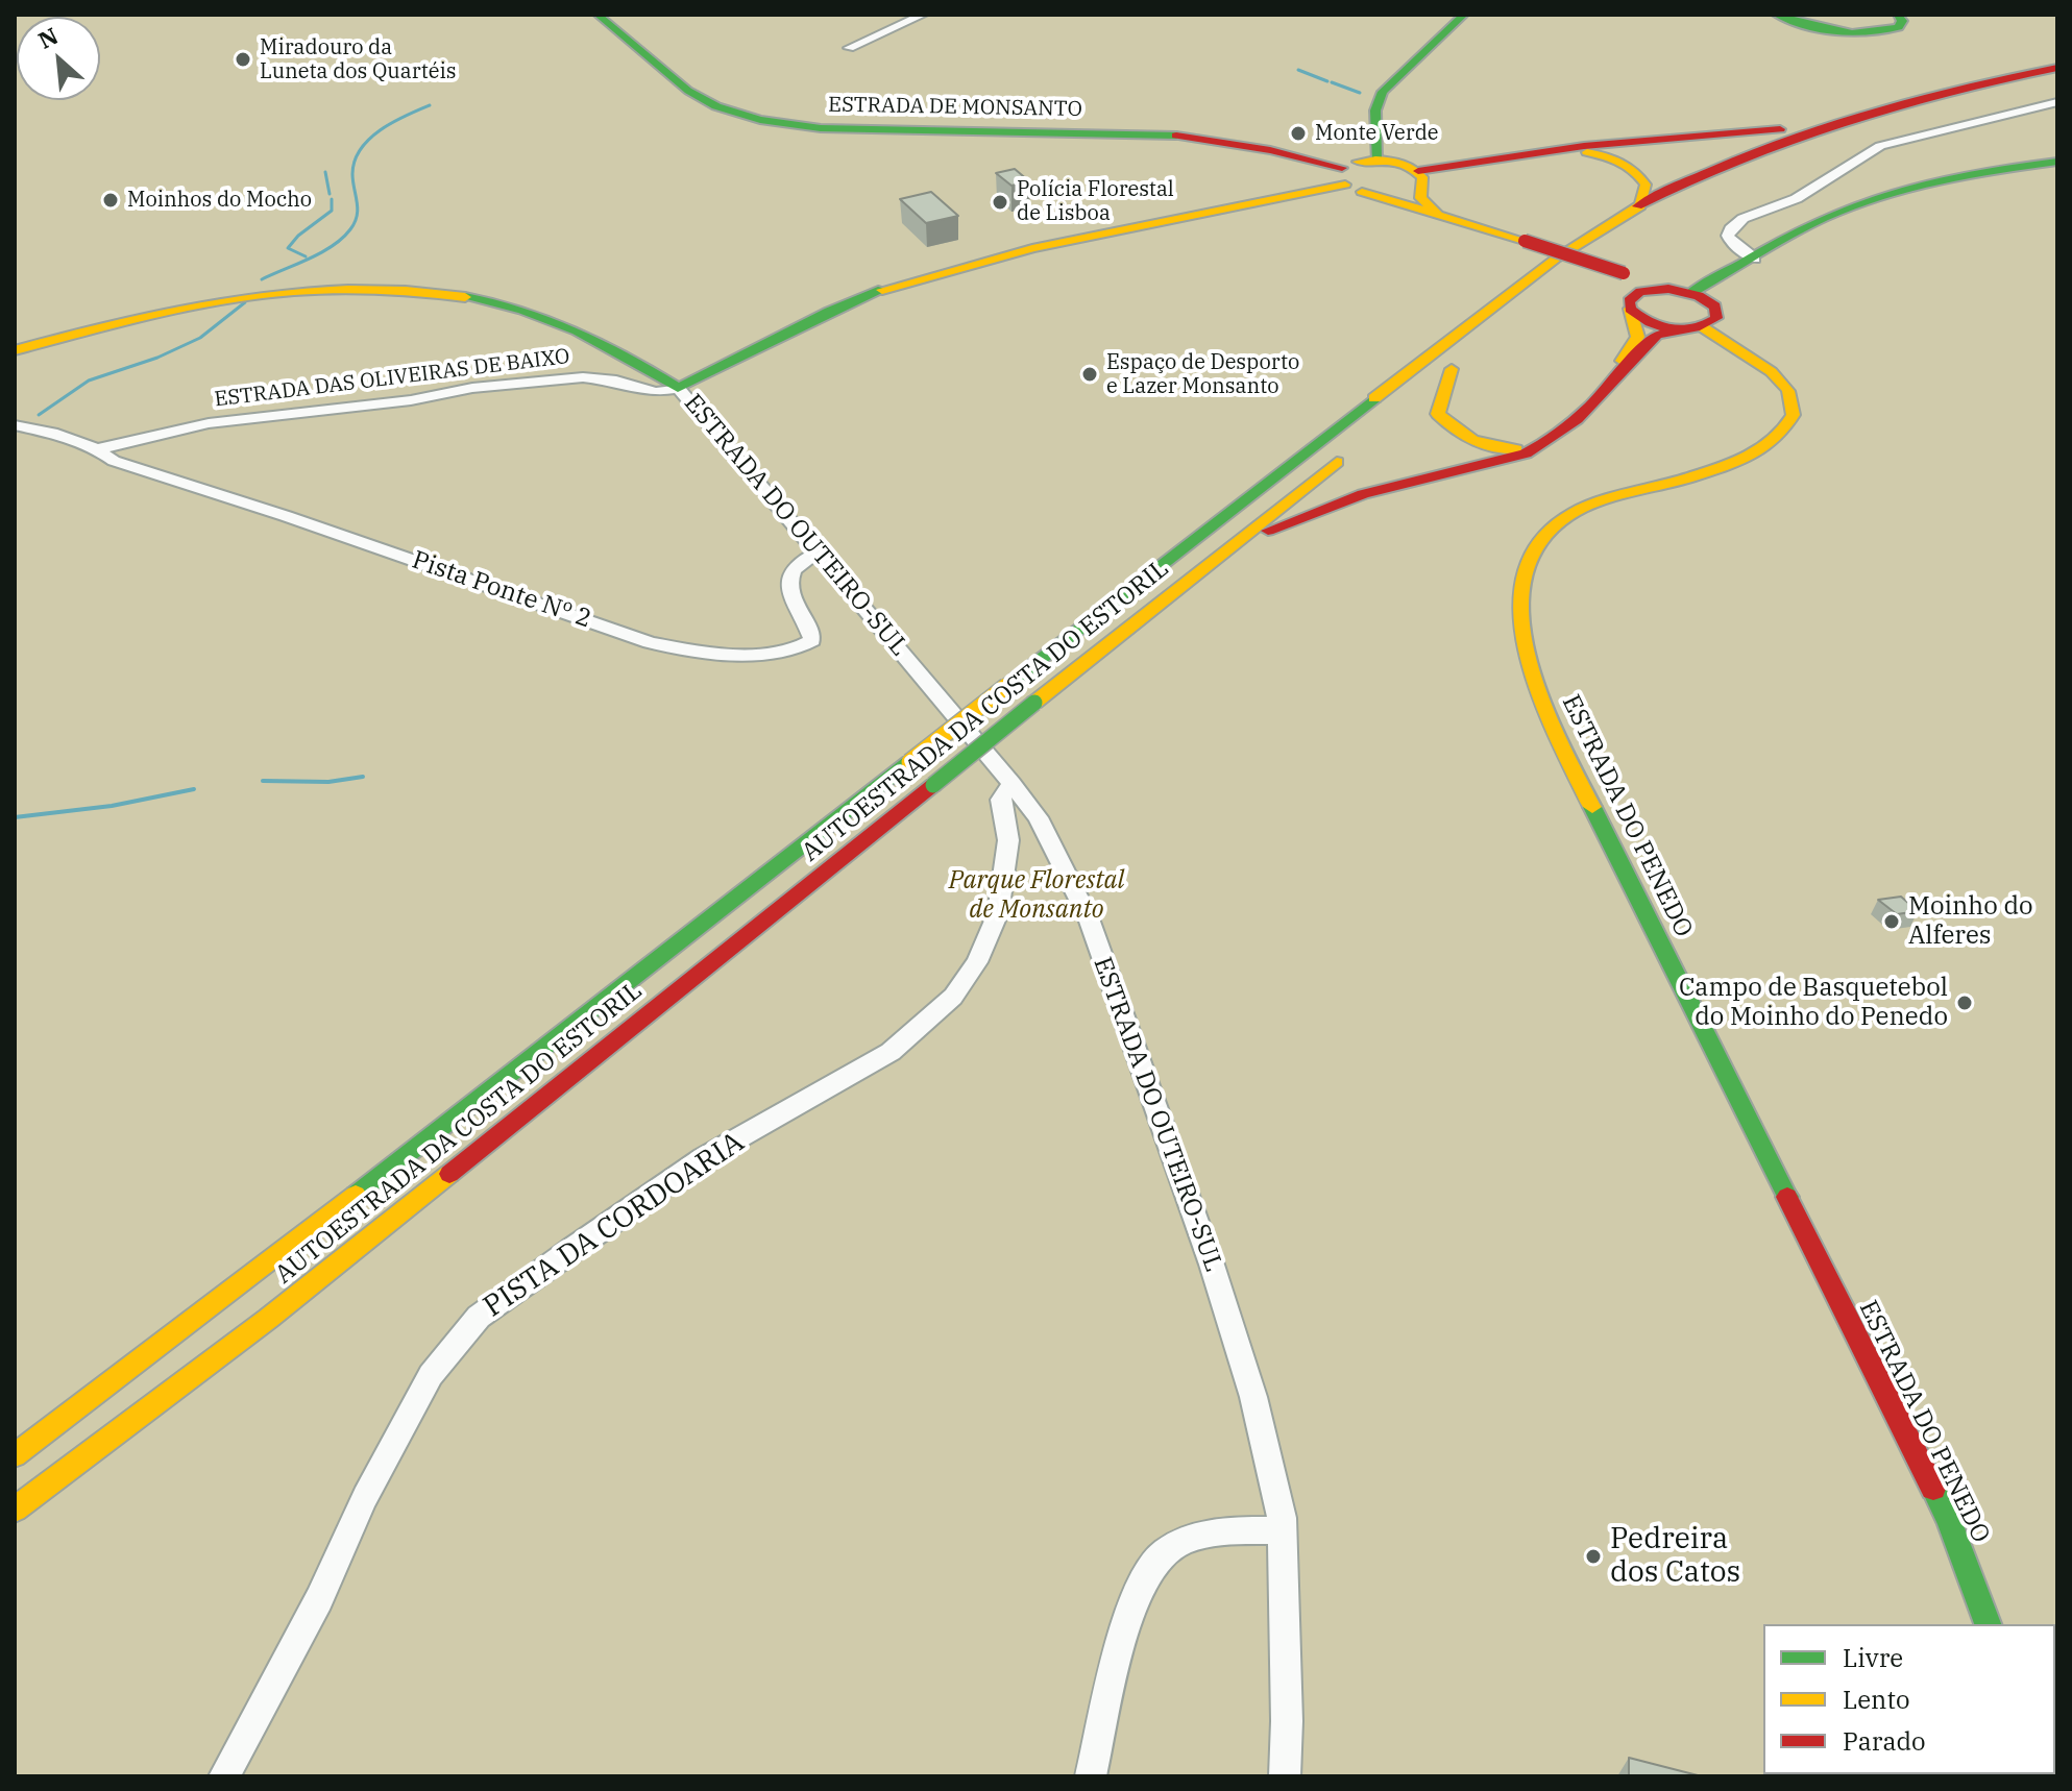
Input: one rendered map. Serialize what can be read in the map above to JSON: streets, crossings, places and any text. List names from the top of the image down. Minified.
{"streets":{"main road":["ESTRADA DE MONSANTO","ESTRADA DAS OLIVEIRAS DE BAIXO","AUTOESTRADA DA COSTA DO ESTORIL","ESTRADA DO PENEDO"],"street":["ESTRADA DO OUTEIRO-SUL","Pista Ponte Nº 2","PISTA DA CORDOARIA"]},"crossings":[["ESTRADA DE MONSANTO","ESTRADA DAS OLIVEIRAS DE BAIXO"],["ESTRADA DAS OLIVEIRAS DE BAIXO","ESTRADA DO OUTEIRO-SUL"],["ESTRADA DAS OLIVEIRAS DE BAIXO","Pista Ponte Nº 2"],["ESTRADA DO OUTEIRO-SUL","Pista Ponte Nº 2"],["ESTRADA DO OUTEIRO-SUL","PISTA DA CORDOARIA"]],"parks":["Parque Florestal de Monsanto"],"places":["Miradouro da Luneta dos Quartéis","Monte Verde","Moinhos do Mocho","Polícia Florestal de Lisboa","Espaço de Desporto e Lazer Monsanto","Moinho do Alferes","Campo de Basquetebol do Moinho do Penedo","Pedreira dos Catos"],"legend":["Livre","Lento","Parado"],"north":"top left"}
